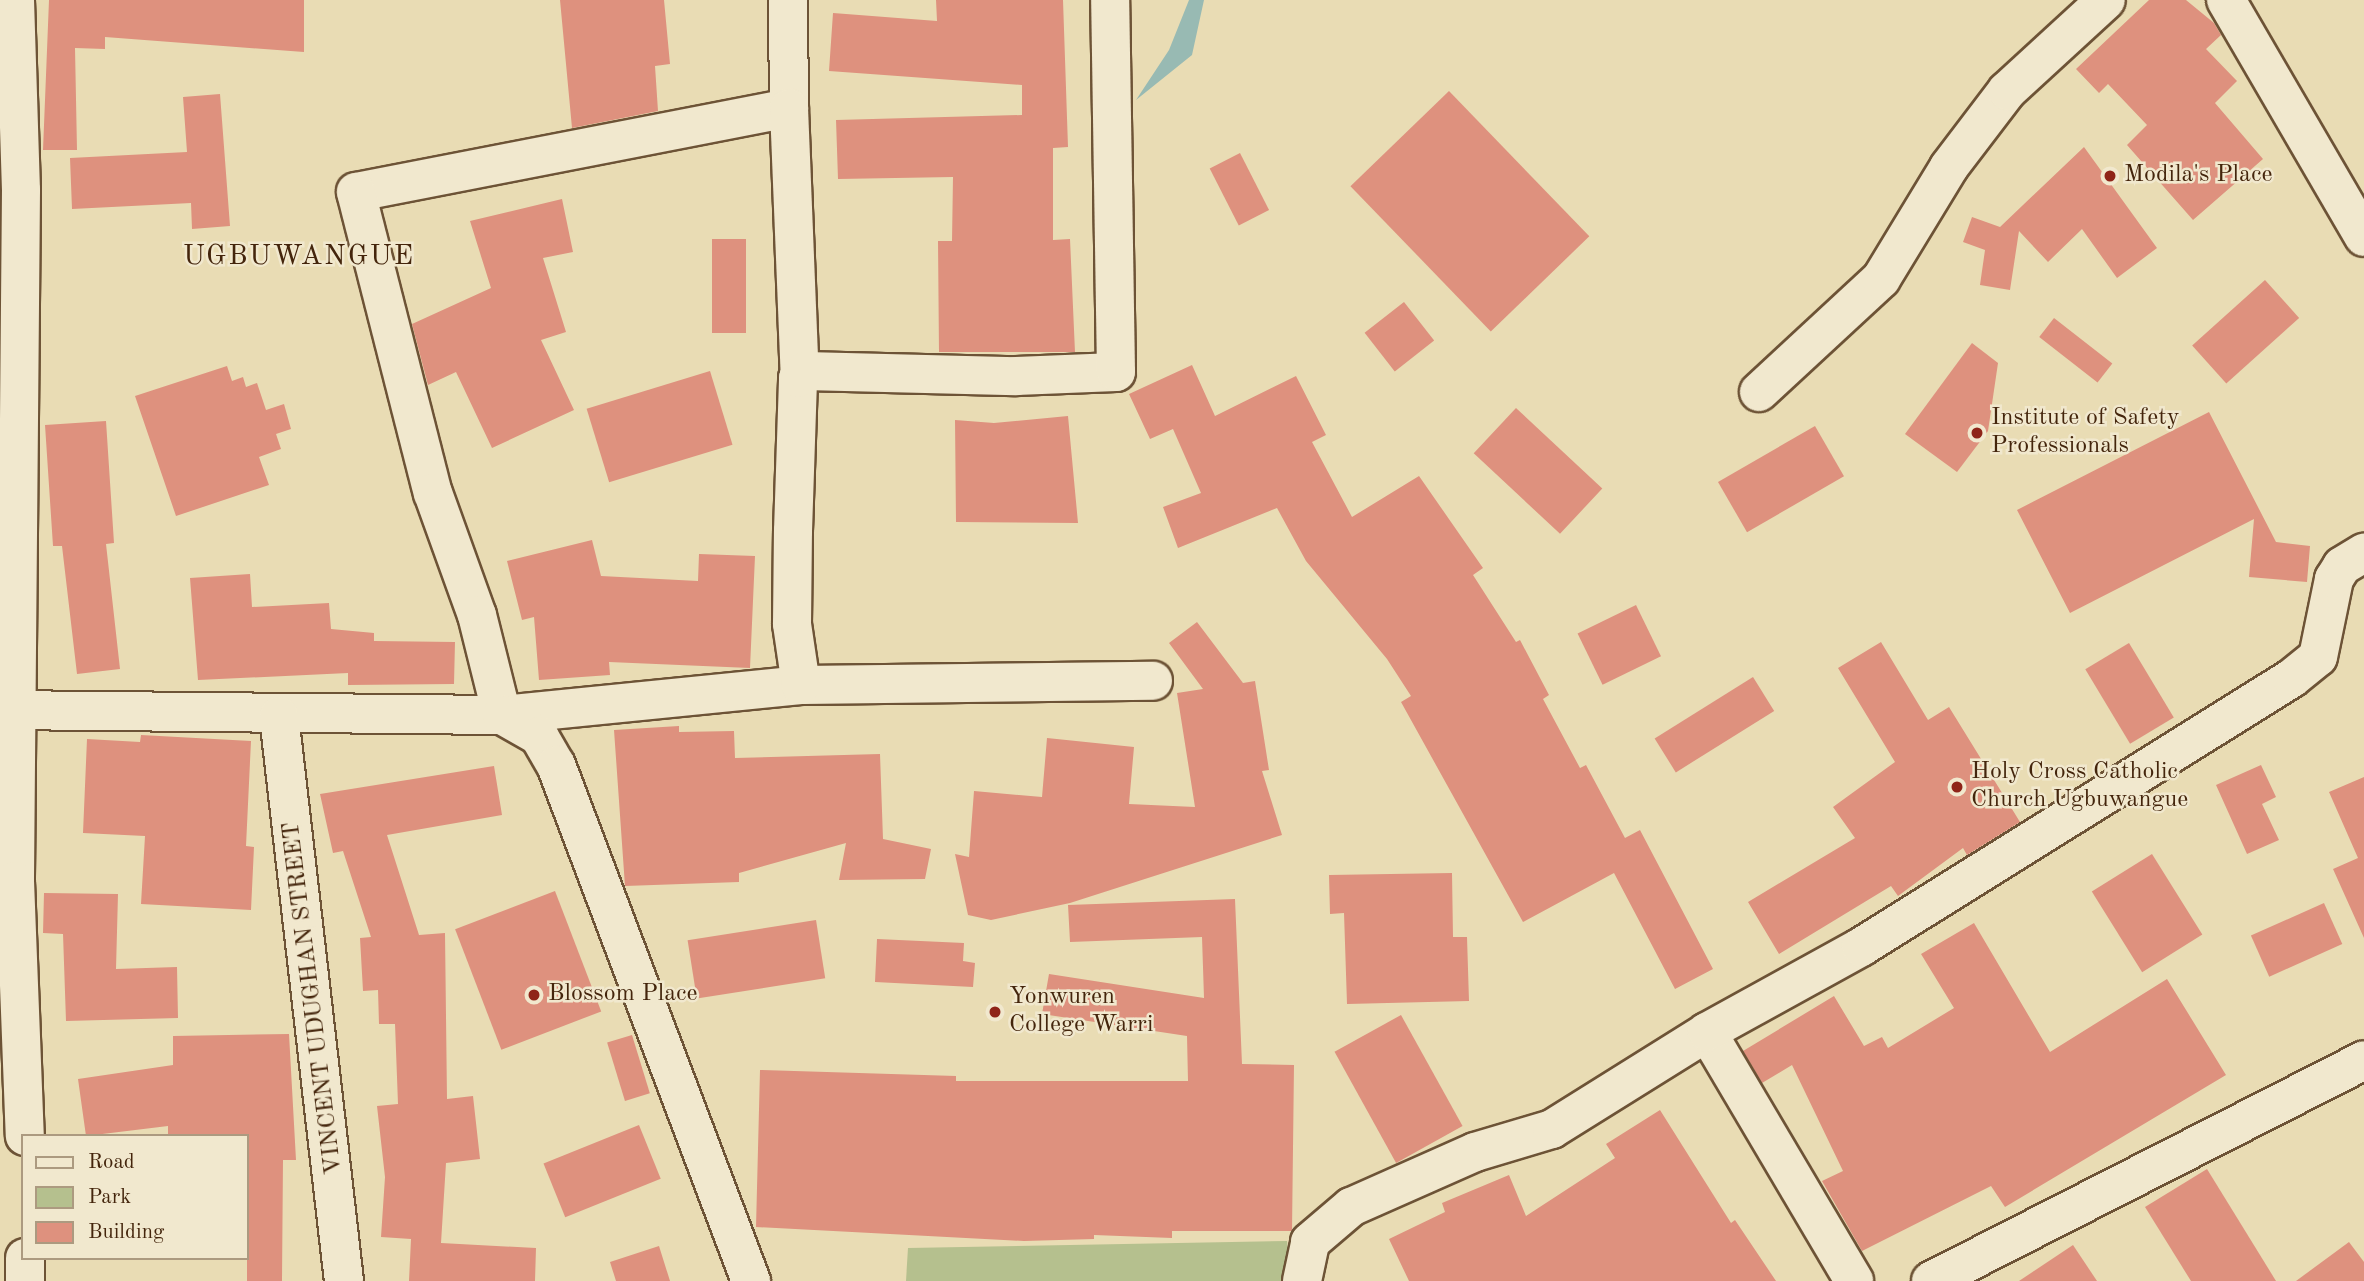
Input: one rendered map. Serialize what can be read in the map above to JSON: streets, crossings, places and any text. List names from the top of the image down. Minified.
{"streets":{"street":["VINCENT UDUGHAN STREET"]},"districts":["UGBUWANGUE"],"places":["Modila's Place","Institute of Safety Professionals","Holy Cross Catholic Church Ugbuwangue","Blossom Place","Yonwuren College Warri"],"legend":["Road","Park","Building"]}
